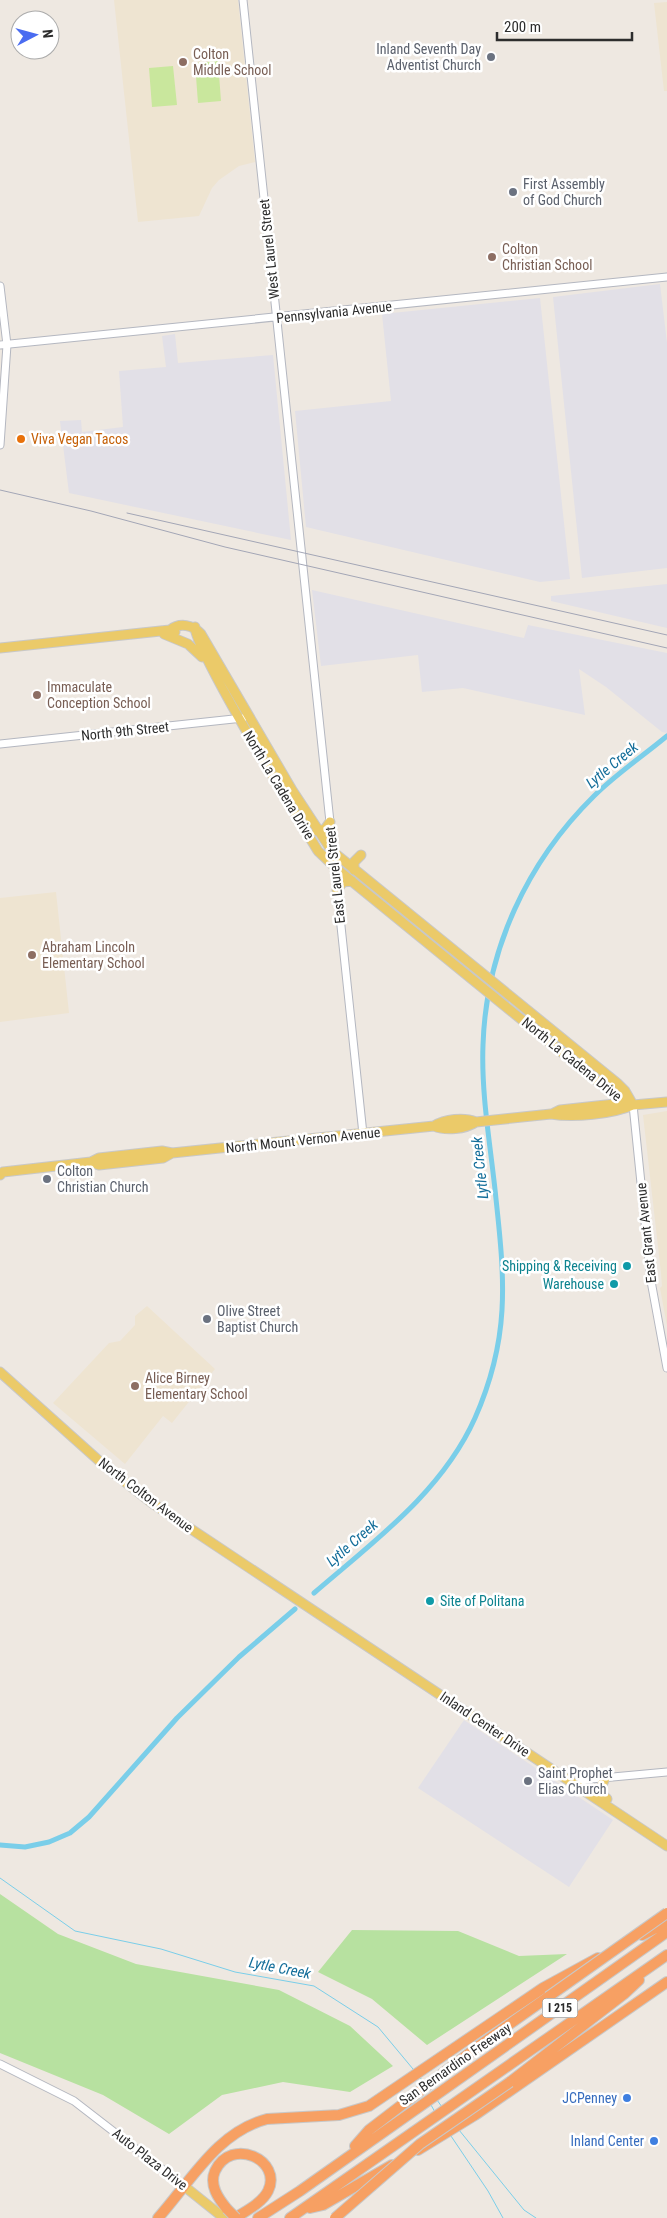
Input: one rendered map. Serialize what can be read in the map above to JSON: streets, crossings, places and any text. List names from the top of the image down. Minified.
{"streets":{"highway":["I 215","San Bernardino Freeway"],"main road":["North La Cadena Drive","North Mount Vernon Avenue","North Colton Avenue","Inland Center Drive","Auto Plaza Drive"],"street":["West Laurel Street","Pennsylvania Avenue","North 9th Street","East Laurel Street","East Grant Avenue"]},"crossings":[["West Laurel Street","Pennsylvania Avenue"],["West Laurel Street","East Laurel Street"],["North 9th Street","North La Cadena Drive"],["North La Cadena Drive","East Laurel Street"],["North La Cadena Drive","North Mount Vernon Avenue"],["North La Cadena Drive","East Grant Avenue"],["East Laurel Street","North Mount Vernon Avenue"],["North Mount Vernon Avenue","East Grant Avenue"],["North Colton Avenue","Inland Center Drive"]],"water":["Lytle Creek"],"places":["Inland Seventh Day Adventist Church","Colton Middle School","First Assembly of God Church","Colton Christian School","Viva Vegan Tacos","Immaculate Conception School","Abraham Lincoln Elementary School","Colton Christian Church","Shipping & Receiving","Warehouse","Olive Street Baptist Church","Alice Birney Elementary School","Site of Politana","Saint Prophet Elias Church","JCPenney","Inland Center"],"scale_bar":"200 m","north":"right"}
